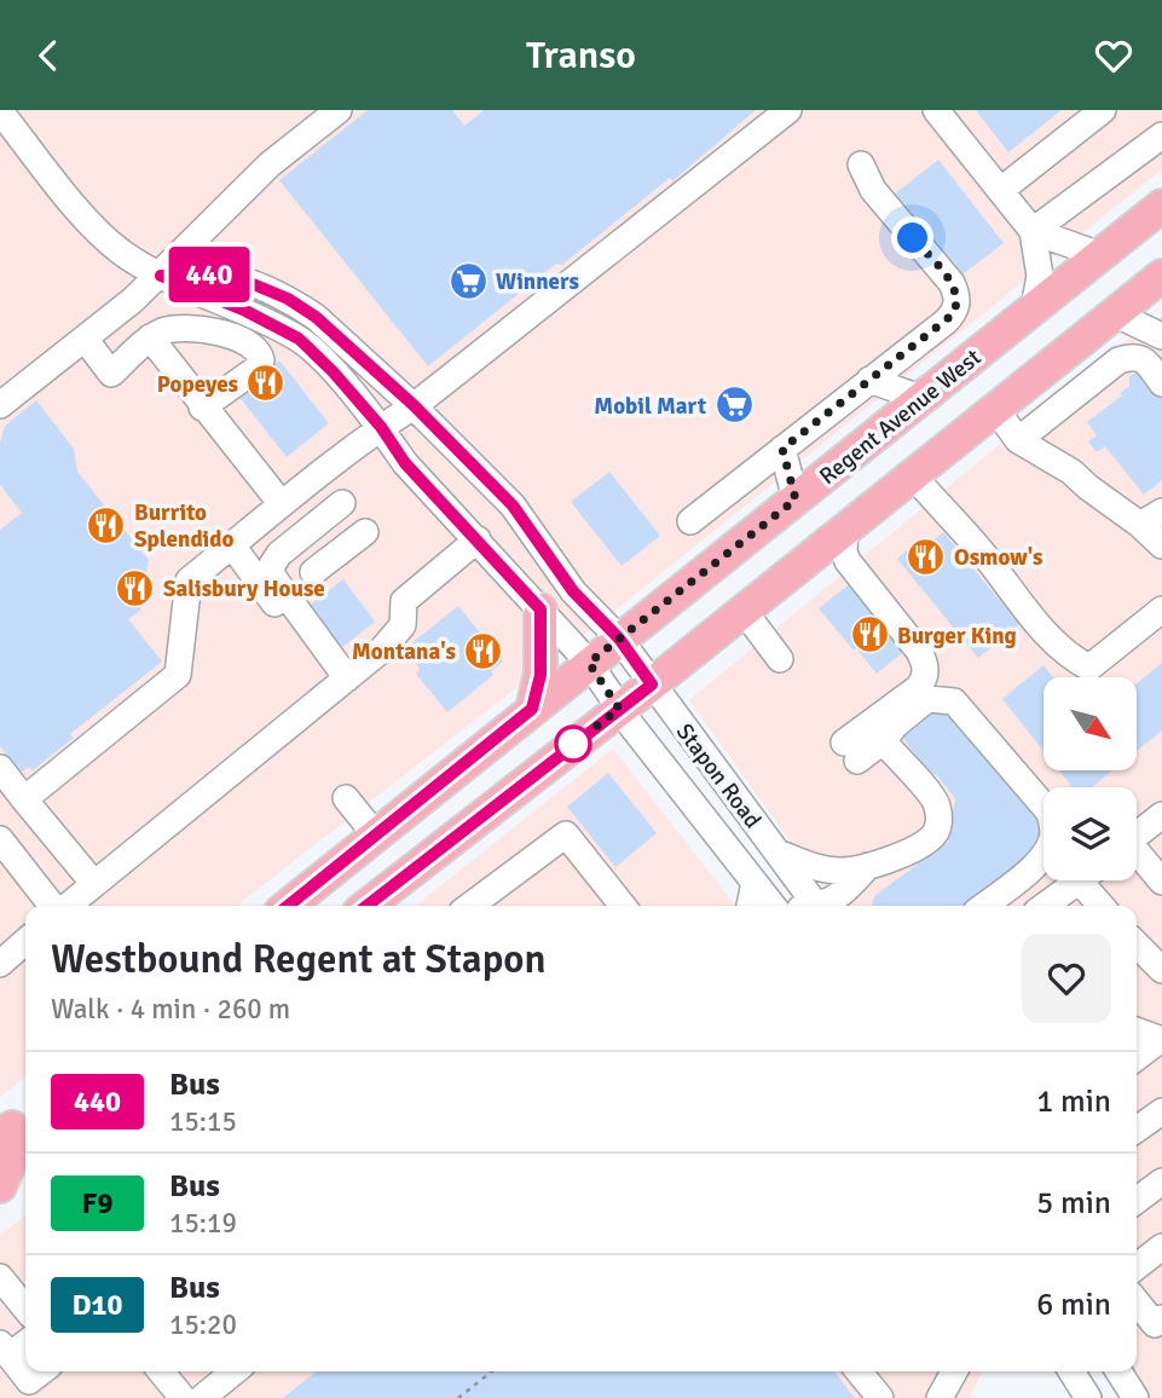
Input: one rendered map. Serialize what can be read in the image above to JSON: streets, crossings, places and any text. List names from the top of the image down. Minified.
{"streets":{"main road":["Regent Avenue West"],"street":["Stapon Road"]},"crossings":[["Regent Avenue West","Stapon Road"]],"places":{"supermarket":["Winners","Mobil Mart"],"restaurant":["Popeyes","Burrito Splendido","Osmow's","Salisbury House","Burger King","Montana's"]},"lines":["bus line 440"],"north":"bottom right","page":{"header":"Transo","on_map":"440","heading":["Westbound Regent at Stapon","Walk · 4 min · 260 m"],"list":[{"mark":"440","name":"Bus","note":"15:15","value":"1 min"},{"mark":"F9","name":"Bus","note":"15:19","value":"5 min"},{"mark":"D10","name":"Bus","note":"15:20","value":"6 min"}]}}
